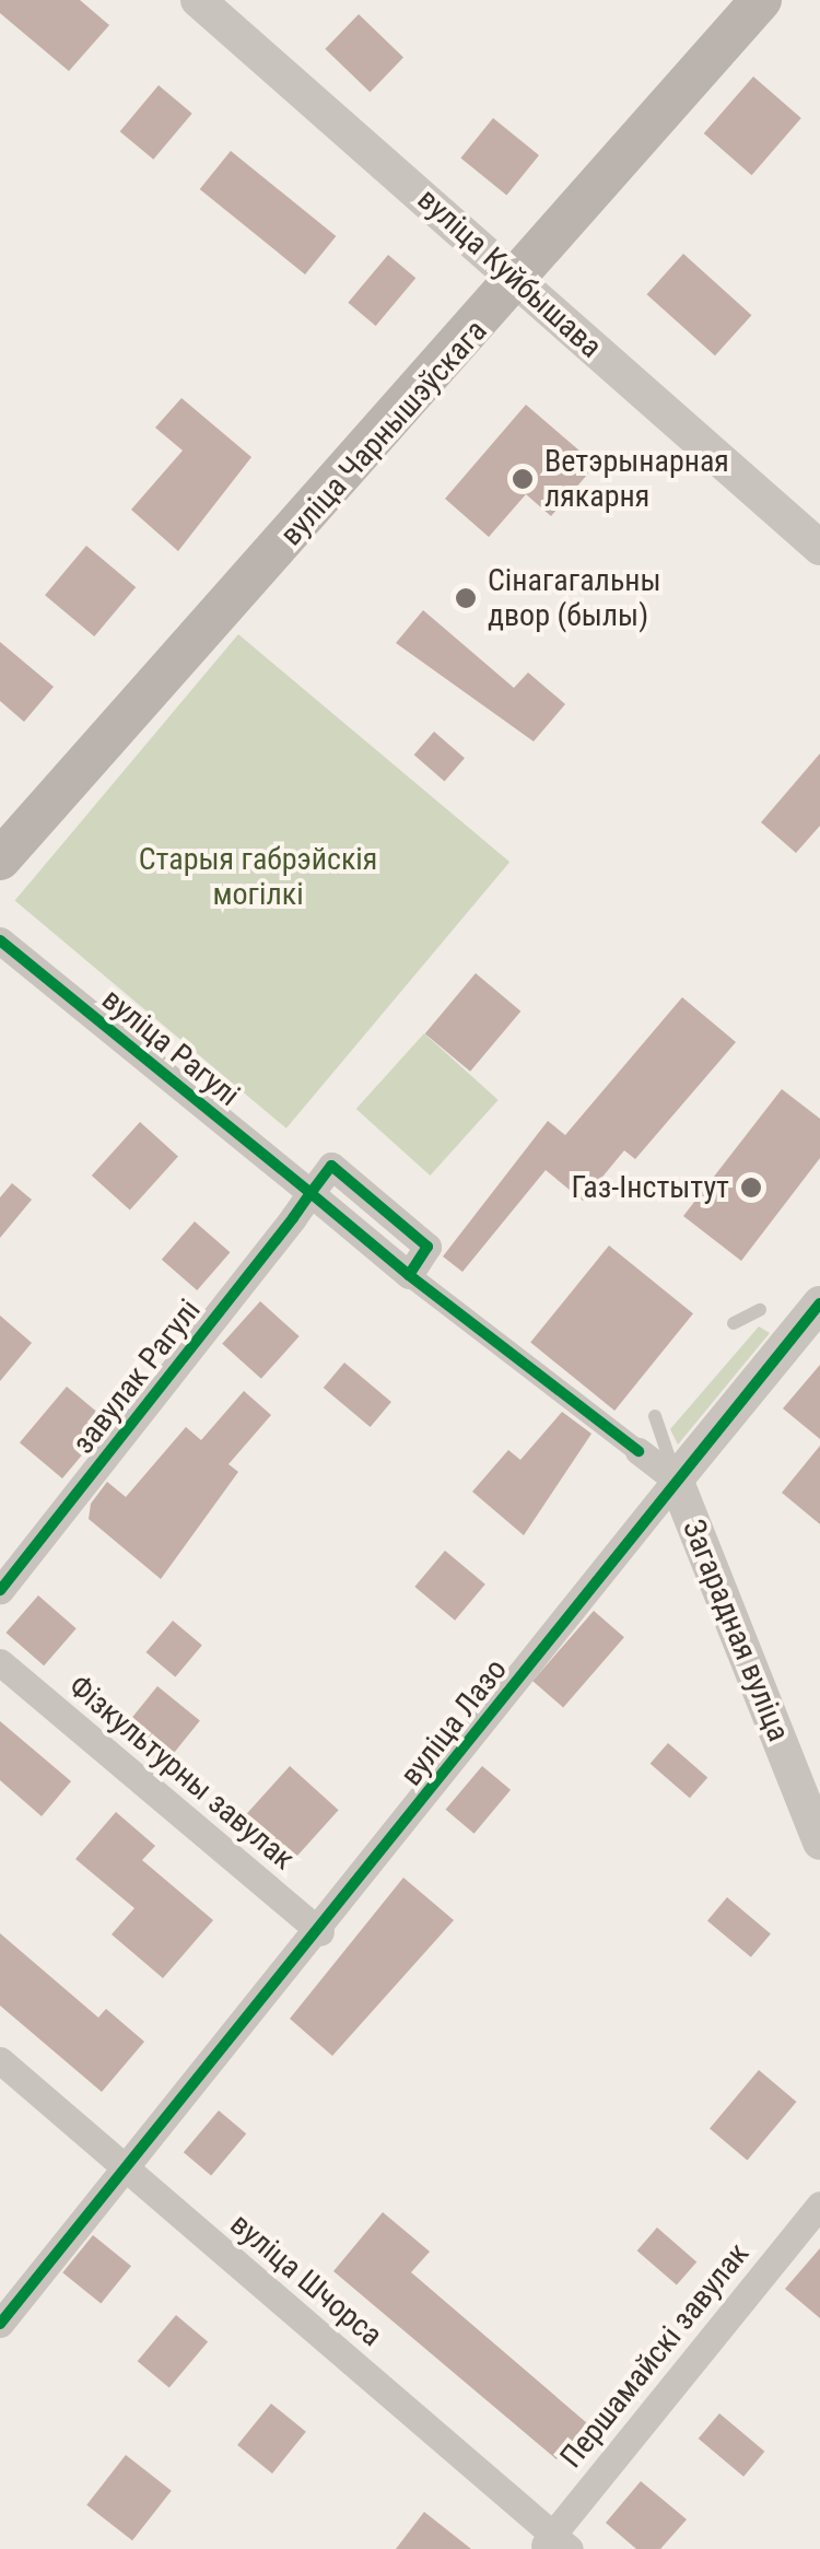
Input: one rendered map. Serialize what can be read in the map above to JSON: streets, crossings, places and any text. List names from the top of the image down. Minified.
{"streets":{"main road":["вуліца Чарнышэўскага"],"street":["вуліца Куйбышава","вуліца Рагулі","завулак Рагулі","Загарадная вуліца","вуліца Лазо","Фізкультурны завулак","вуліца Шчорса","Першамайскі завулак"]},"crossings":[["вуліца Куйбышава","вуліца Чарнышэўскага"],["вуліца Рагулі","завулак Рагулі"],["вуліца Рагулі","Загарадная вуліца"],["вуліца Рагулі","вуліца Лазо"],["Загарадная вуліца","вуліца Лазо"],["вуліца Лазо","Фізкультурны завулак"],["вуліца Лазо","вуліца Шчорса"],["вуліца Шчорса","Першамайскі завулак"]],"parks":["Старыя габрэйскія могілкі"],"places":["Ветэрынарная лякарня","Сінагагальны двор (былы)","Газ-Інстытут"]}
